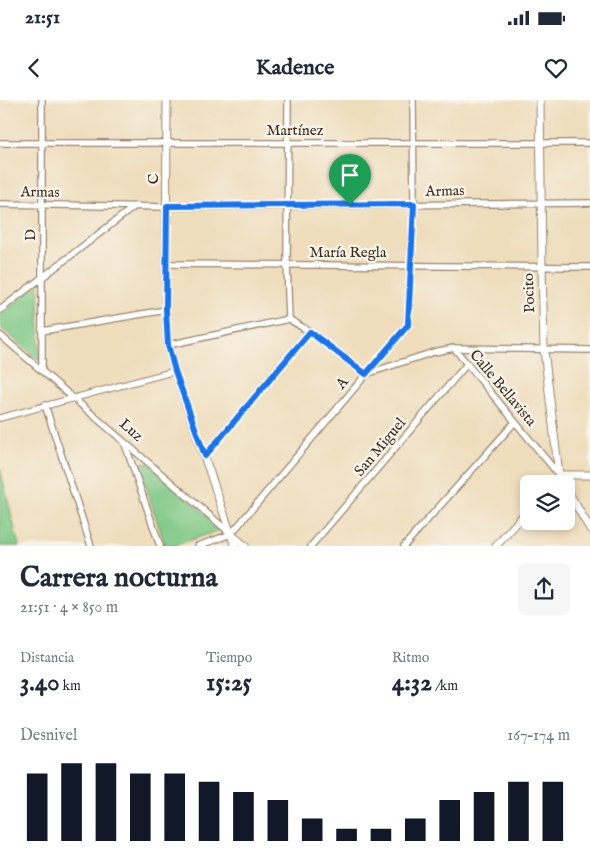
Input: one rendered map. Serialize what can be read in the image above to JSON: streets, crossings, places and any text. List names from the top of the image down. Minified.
{"streets":{"street":["Martínez","C","Armas","D","María Regla","Pocito","A","Calle Bellavista","Luz","San Miguel"]},"crossings":[["Martínez","C"],["Martínez","D"],["Martínez","Pocito"],["Martínez","A"],["C","Armas"],["C","María Regla"],["C","A"],["C","Luz"],["Armas","D"],["Armas","Pocito"],["Armas","A"],["D","Luz"],["María Regla","Pocito"],["María Regla","A"],["Pocito","Calle Bellavista"],["A","Calle Bellavista"],["A","Luz"],["Calle Bellavista","San Miguel"]],"page":{"status":"21:51","header":"Kadence","heading":["Carrera nocturna","21:51 · 4 × 850 m"],"stats":[["Distancia","3.40 km"],["Tiempo","15:25"],["Ritmo","4:32 /km"]],"chart":["Desnivel","167–174 m"]}}
